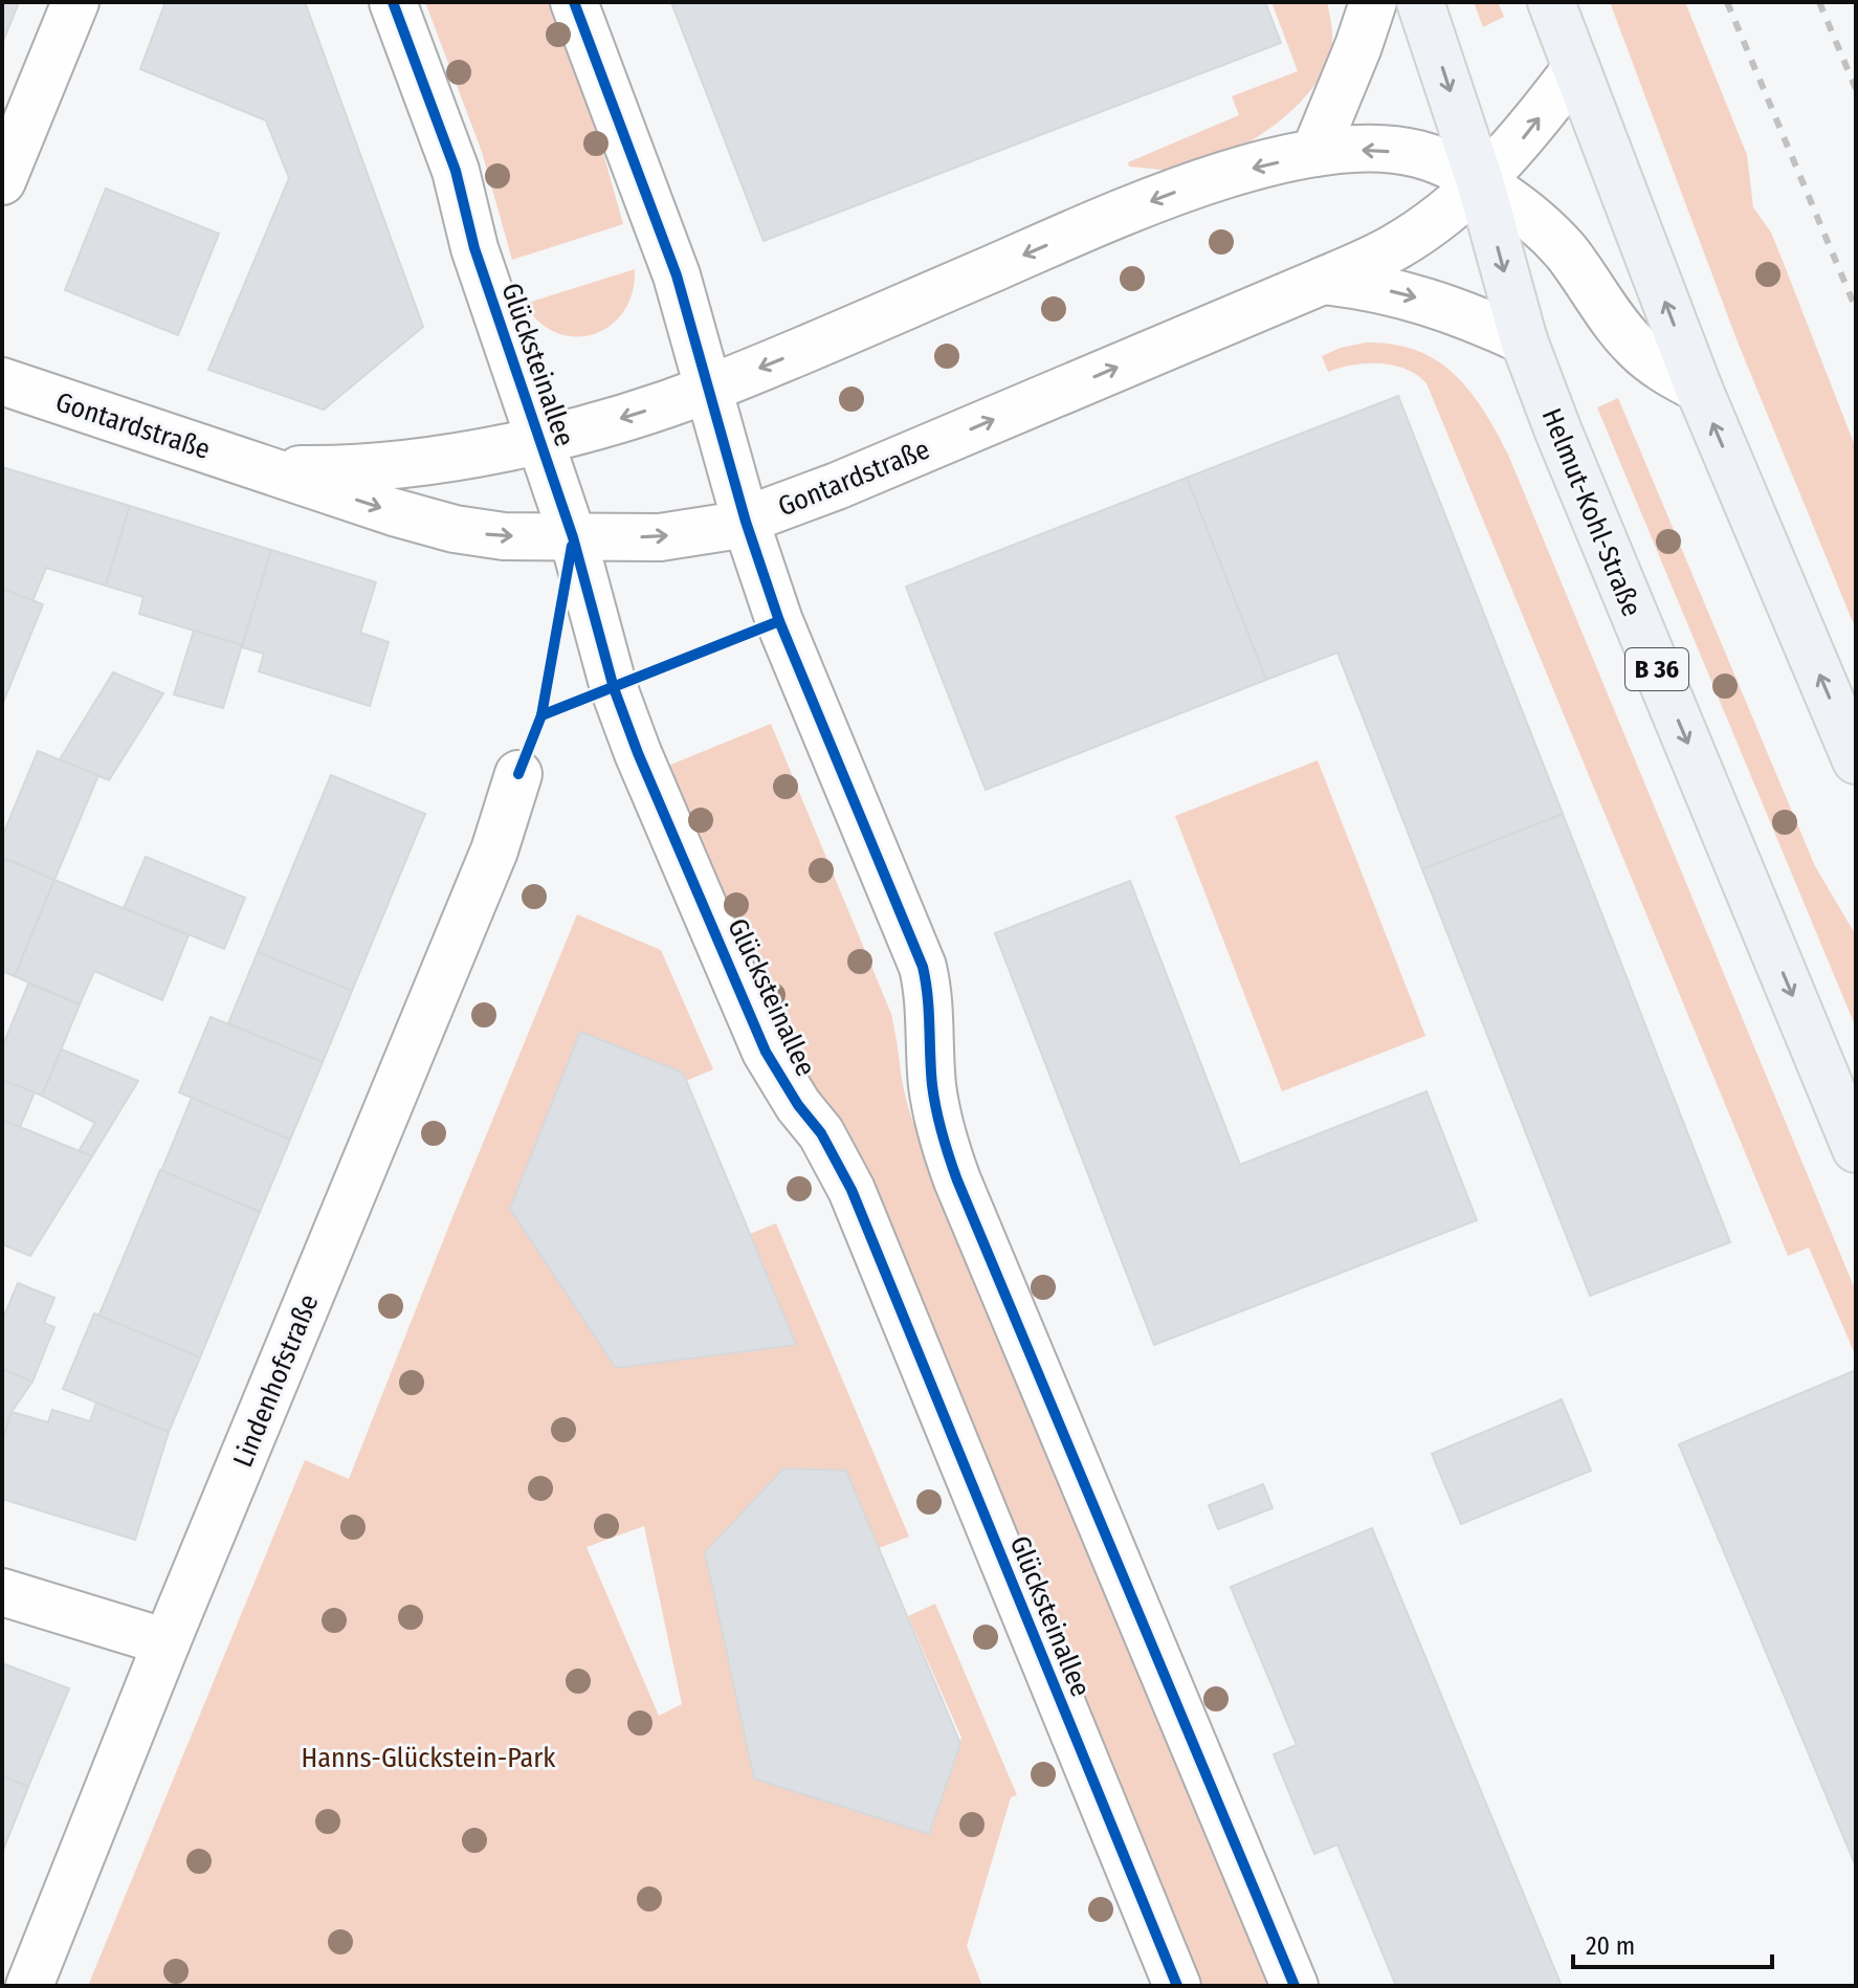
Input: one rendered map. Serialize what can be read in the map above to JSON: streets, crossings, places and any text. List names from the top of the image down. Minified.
{"streets":{"main road":["Helmut-Kohl-Straße","B 36"],"street":["Glücksteinallee","Gontardstraße","Lindenhofstraße"]},"crossings":[["Glücksteinallee","Gontardstraße"],["Gontardstraße","Helmut-Kohl-Straße"]],"parks":["Hanns-Glückstein-Park"],"scale_bar":"20 m"}
